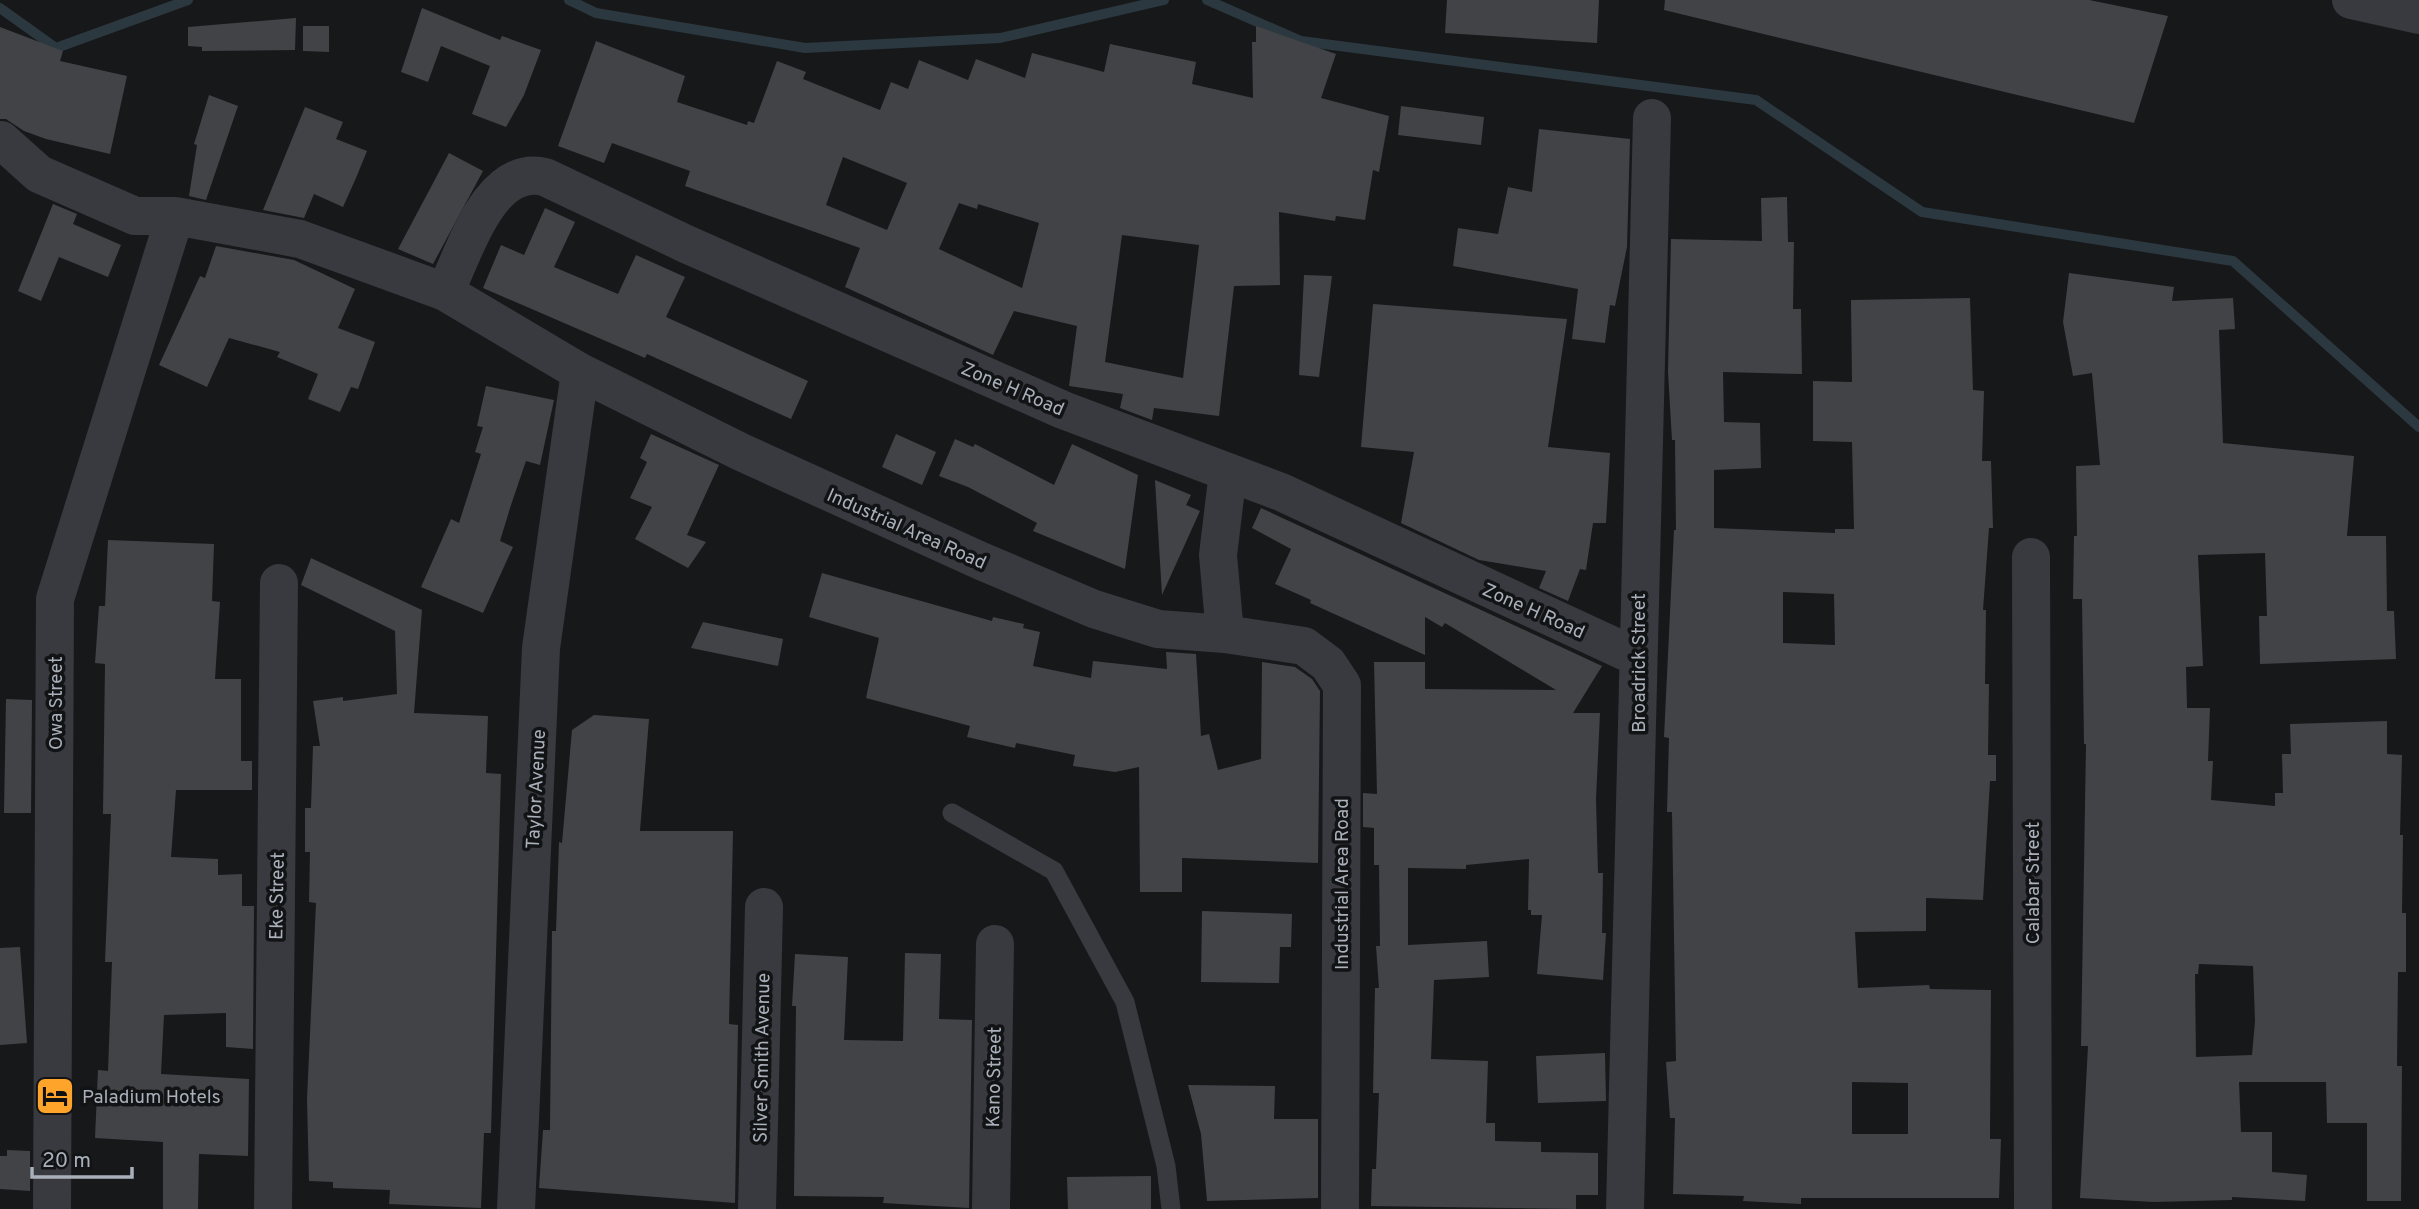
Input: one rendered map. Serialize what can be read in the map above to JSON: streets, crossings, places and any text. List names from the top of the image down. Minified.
{"streets":{"street":["Zone H Road","Industrial Area Road","Broadrick Street","Owa Street","Taylor Avenue","Calabar Street","Eke Street","Silver Smith Avenue","Kano Street"]},"crossings":[["Zone H Road","Industrial Area Road"],["Zone H Road","Broadrick Street"],["Industrial Area Road","Owa Street"],["Industrial Area Road","Taylor Avenue"]],"places":{"hotel":["Paladium Hotels"]},"scale_bar":"20 m"}
